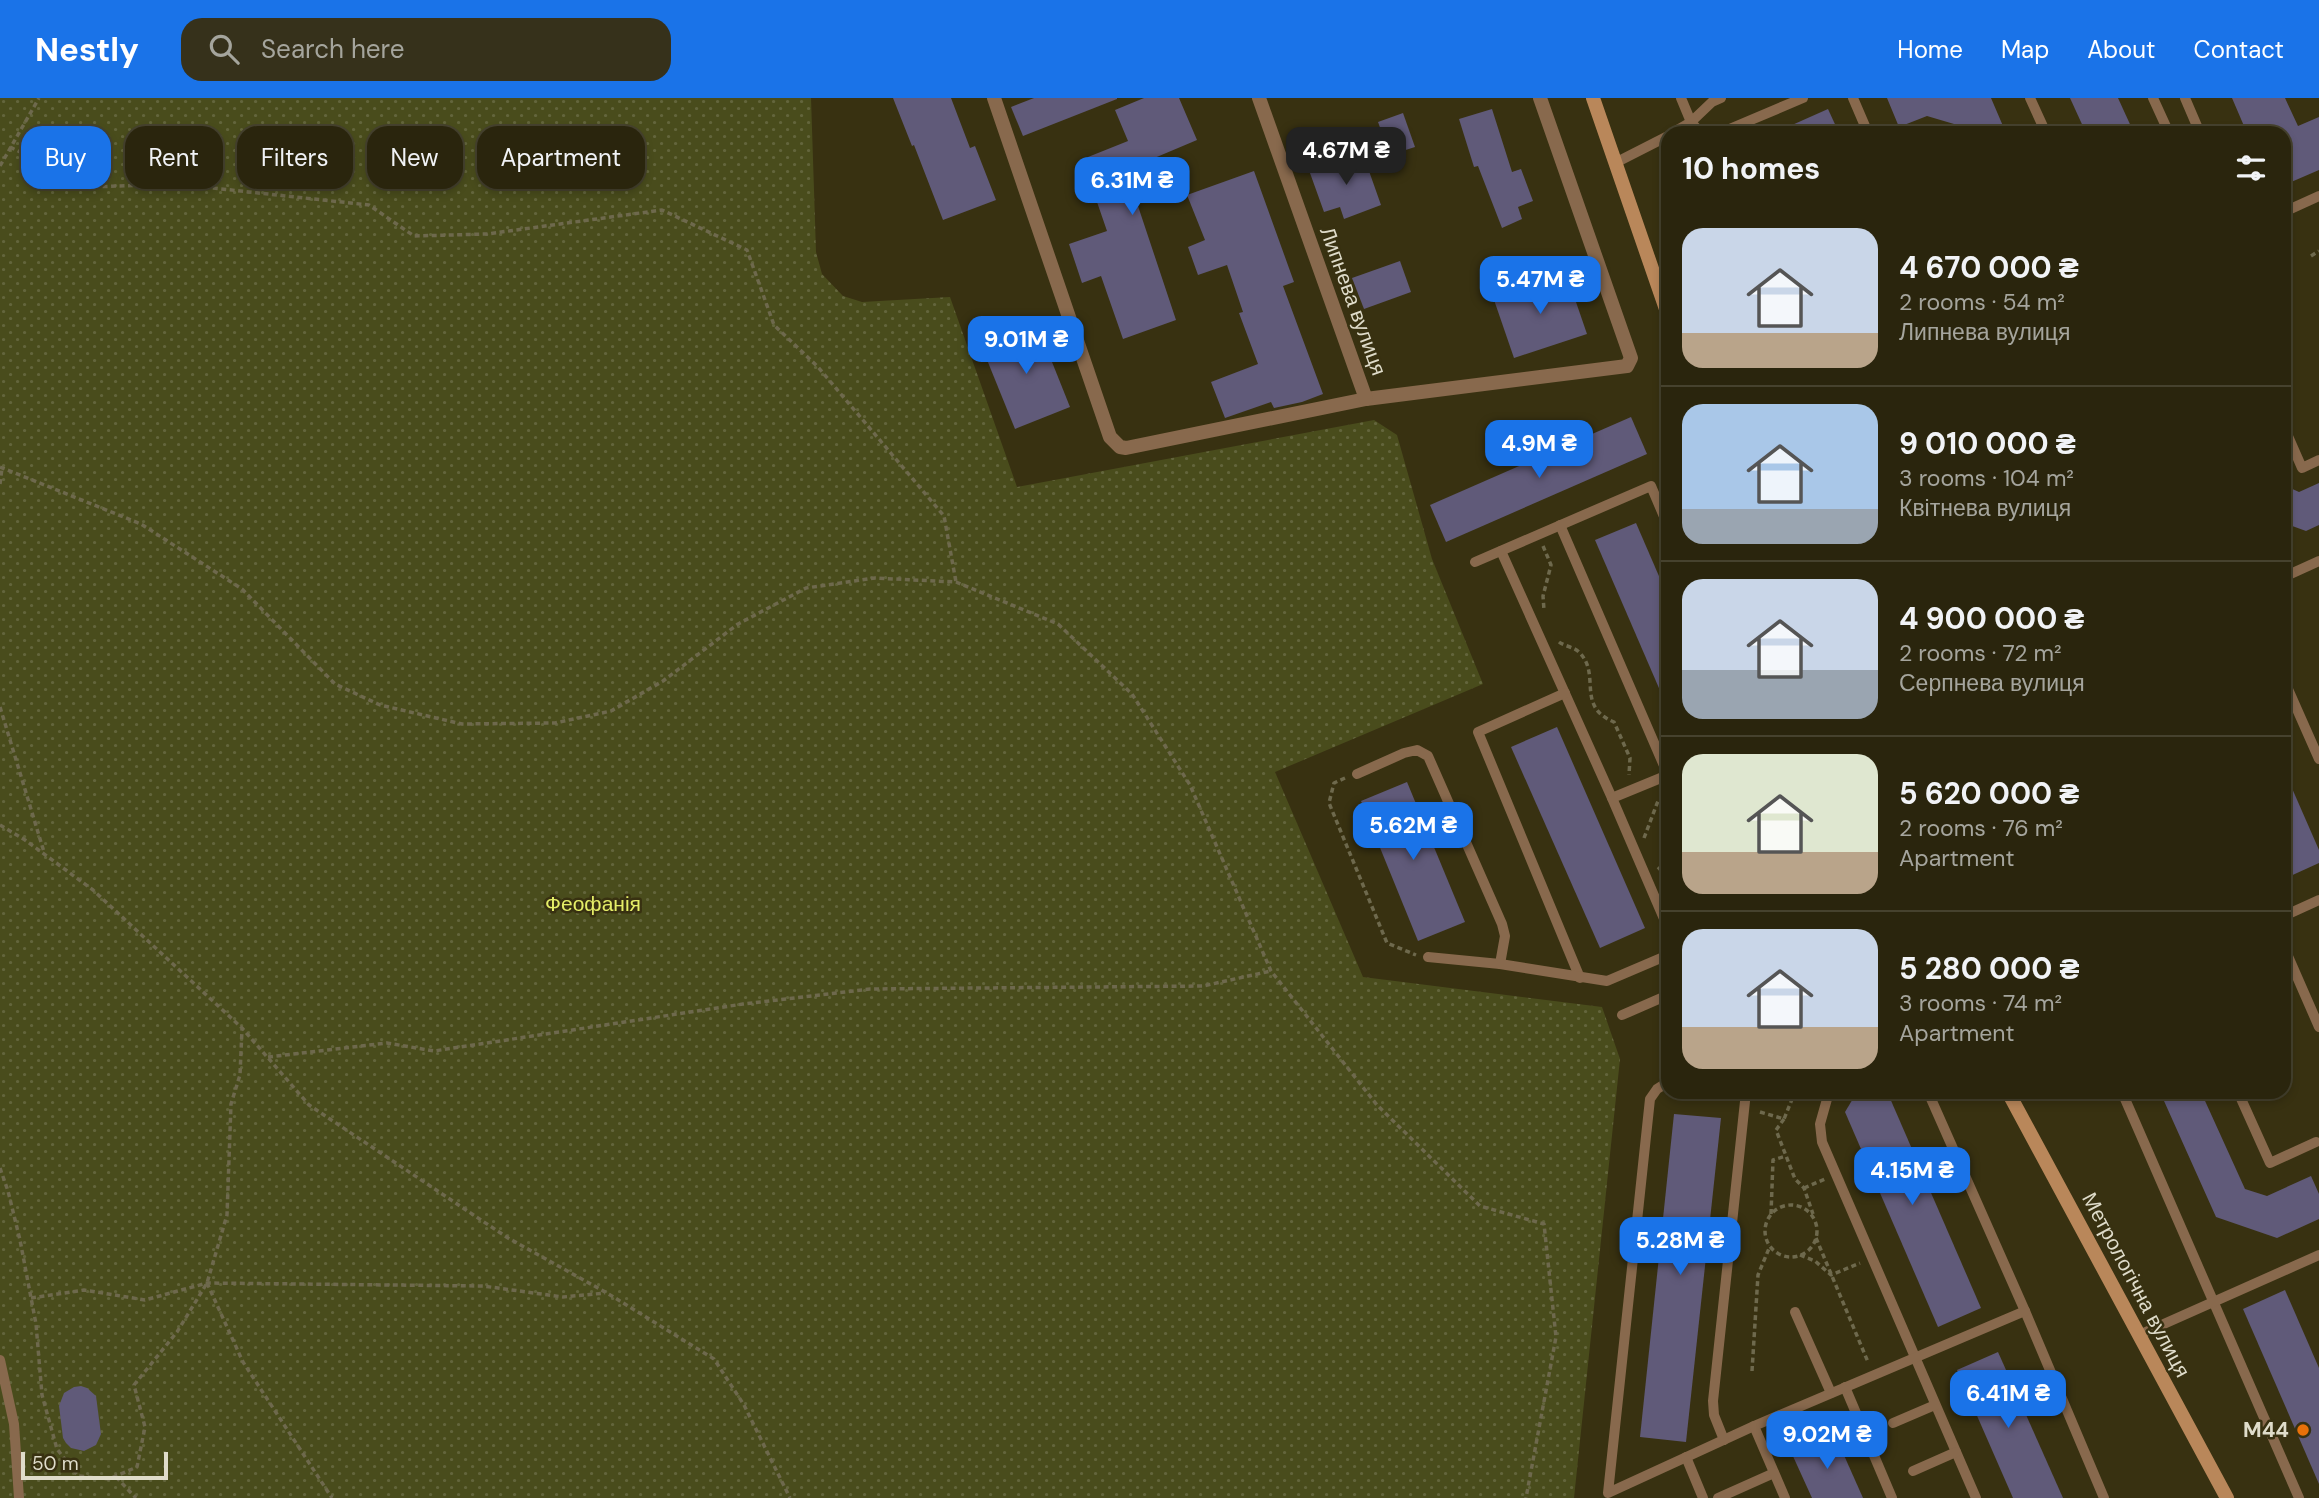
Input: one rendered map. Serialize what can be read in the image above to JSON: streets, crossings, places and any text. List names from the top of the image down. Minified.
{"streets":{"street":["Липнева вулиця","Метрологічна вулиця"]},"parks":["Феофанія"],"places":["M44"],"scale_bar":"50 m","page":{"header":"Nestly","search":"Search here","nav":["Home","Map","About","Contact"],"chip":["Buy","Rent","Filters","New","Apartment"],"heading":"10 homes","price":["4.67M ₴","6.31M ₴","5.47M ₴","9.01M ₴","4.9M ₴","5.62M ₴","4.15M ₴","5.28M ₴","6.41M ₴","9.02M ₴"],"list":[{"name":"4 670 000 ₴","note":"2 rooms · 54 m² · Липнева вулиця"},{"name":"9 010 000 ₴","note":"3 rooms · 104 m² · Квітнева вулиця"},{"name":"4 900 000 ₴","note":"2 rooms · 72 m² · Серпнева вулиця"},{"name":"5 620 000 ₴","note":"2 rooms · 76 m² · Apartment"},{"name":"5 280 000 ₴","note":"3 rooms · 74 m² · Apartment"}],"scale":"50 m"}}
